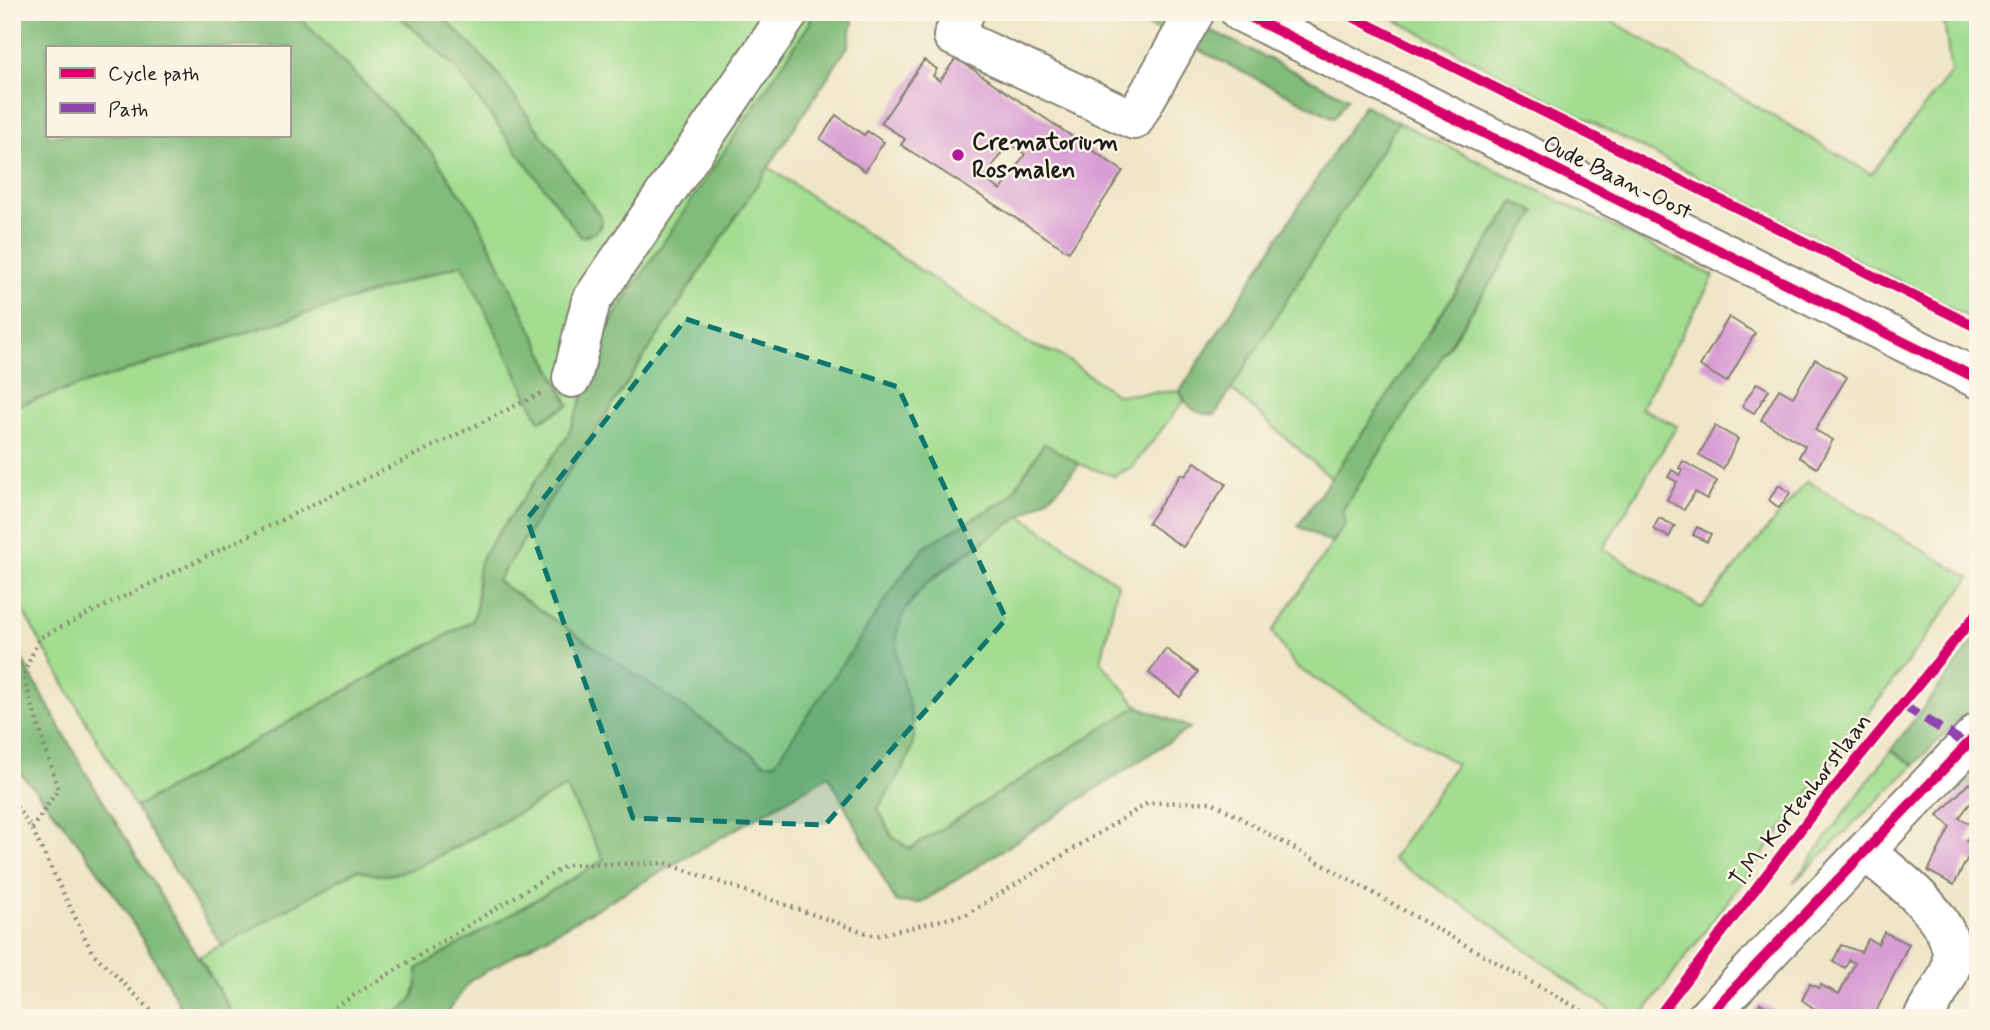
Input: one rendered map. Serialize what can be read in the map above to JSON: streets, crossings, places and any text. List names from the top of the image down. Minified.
{"streets":{"street":["Oude Baan-Oost"],"cycle path":["T.M. Kortenhorstlaan"]},"places":["Crematorium Rosmalen"],"legend":["Cycle path","Path"]}
